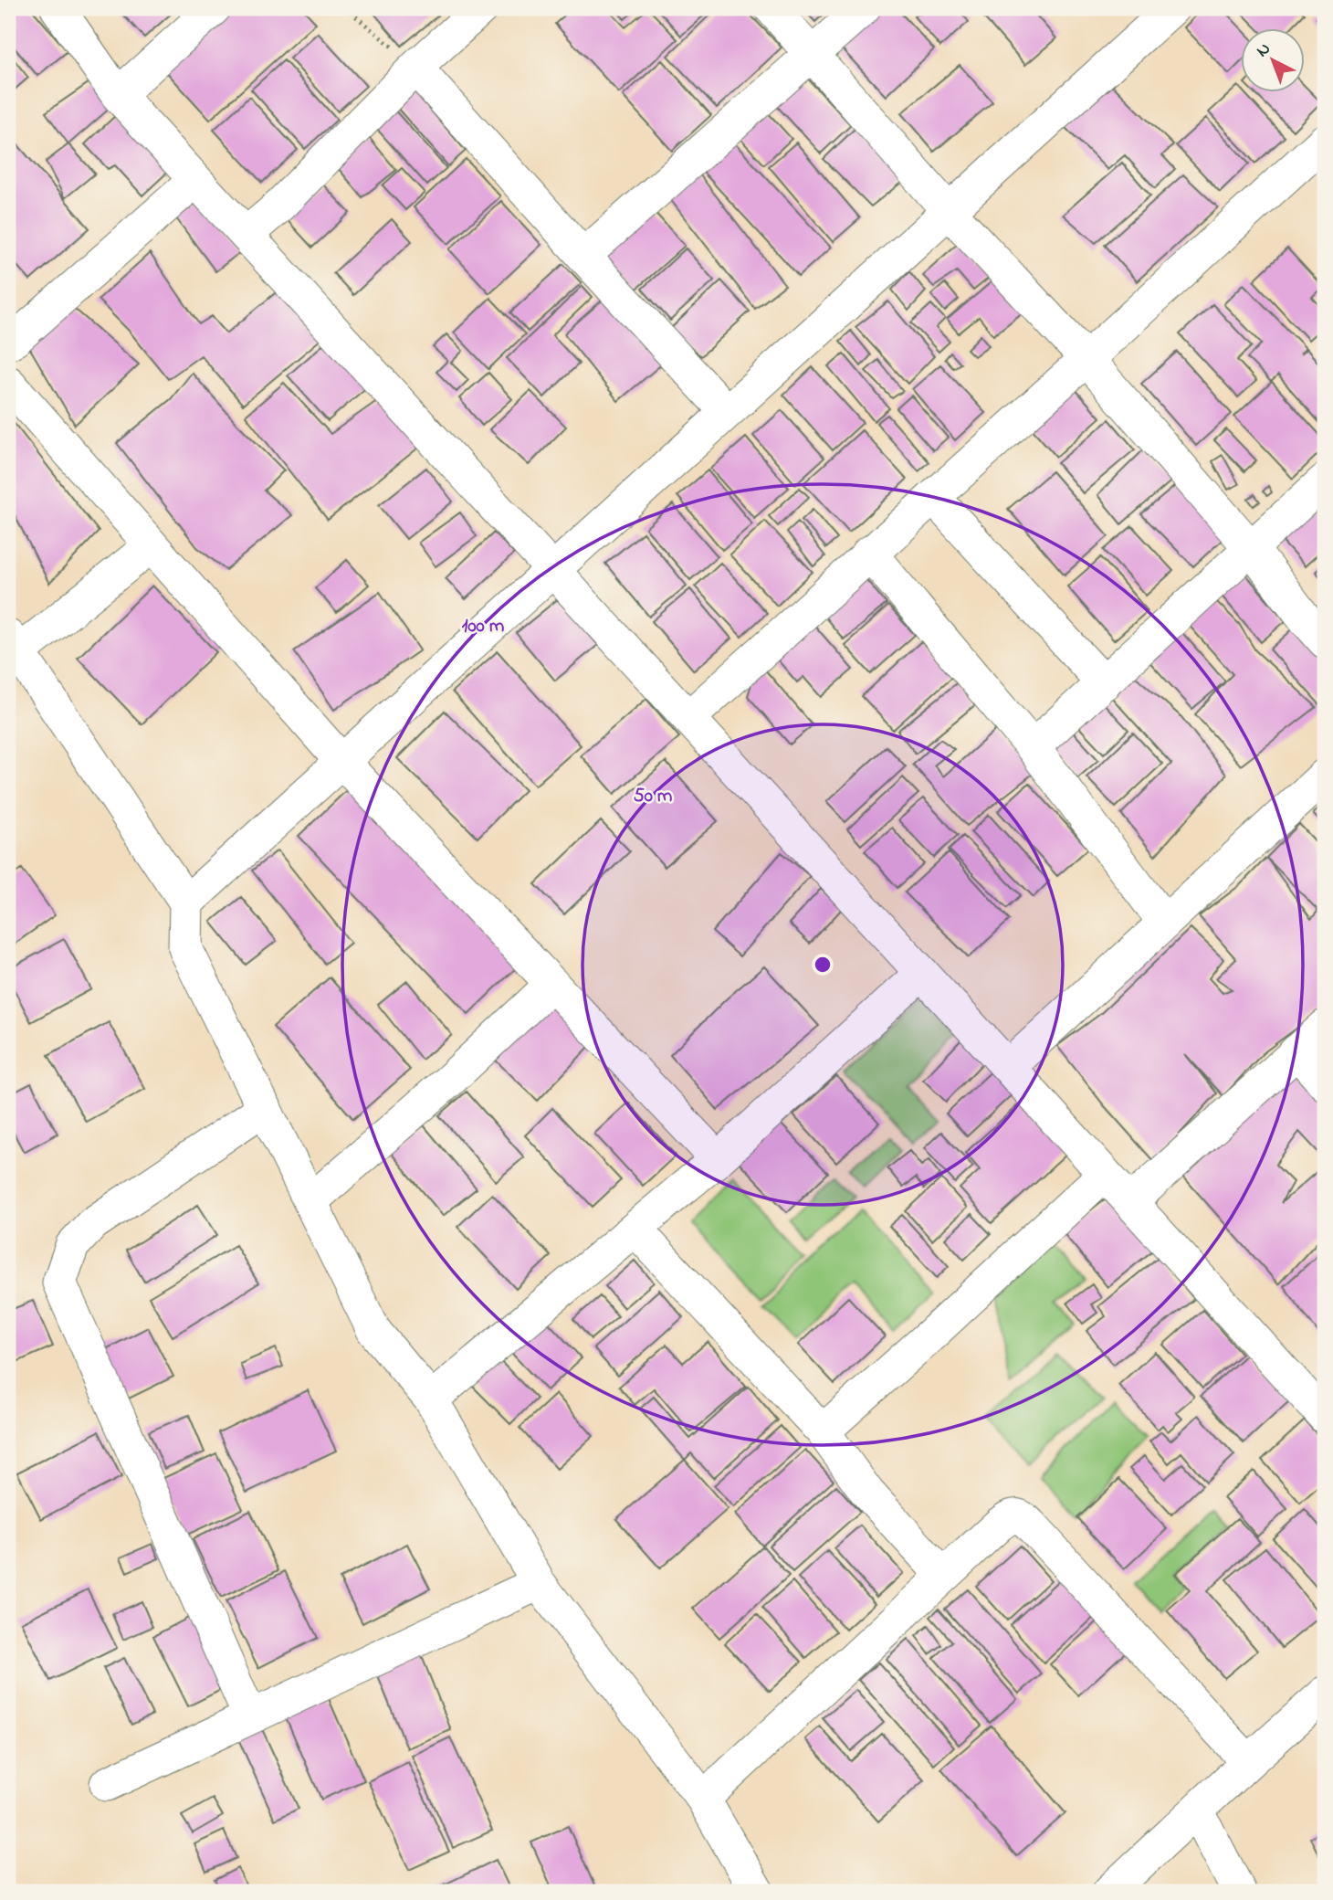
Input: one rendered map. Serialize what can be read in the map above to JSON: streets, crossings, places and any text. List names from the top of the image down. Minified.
{"north":"top left","rings":["100 m","50 m"]}
